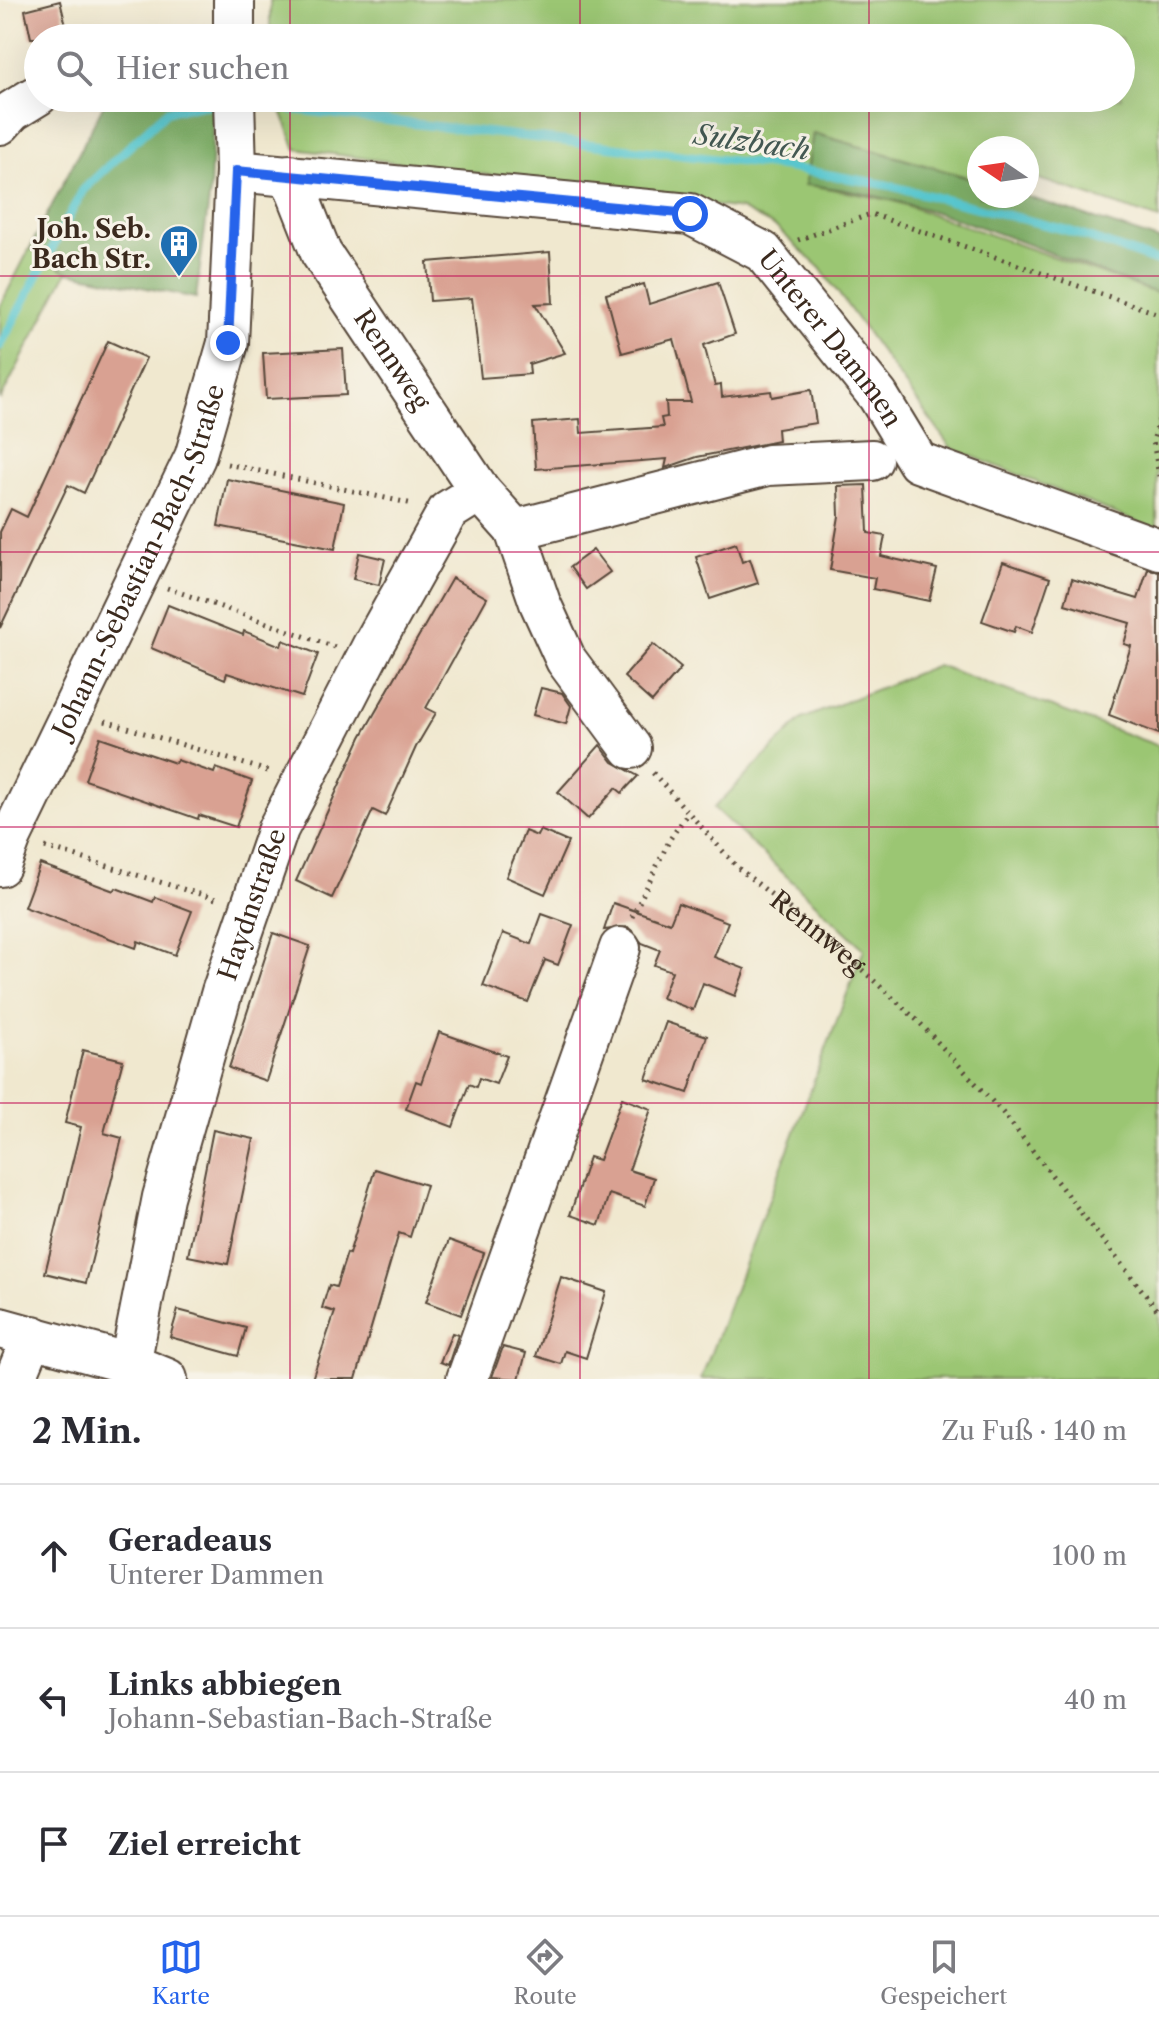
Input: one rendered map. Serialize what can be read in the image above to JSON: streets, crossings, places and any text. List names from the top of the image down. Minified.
{"streets":{"street":["Unterer Dammen","Rennweg","Johann-Sebastian-Bach-Straße","Haydnstraße"]},"crossings":[["Unterer Dammen","Rennweg"],["Unterer Dammen","Johann-Sebastian-Bach-Straße"],["Rennweg","Haydnstraße"]],"water":["Sulzbach"],"places":{"building":["Joh. Seb. Bach Str."]},"north":"left","page":{"search":"Hier suchen","heading":["2 Min.","Zu Fuß · 140 m"],"list":[["Geradeaus","Unterer Dammen","100 m"],["Links abbiegen","Johann-Sebastian-Bach-Straße","40 m"],"Ziel erreicht"],"nav":["Karte","Route","Gespeichert"]}}
